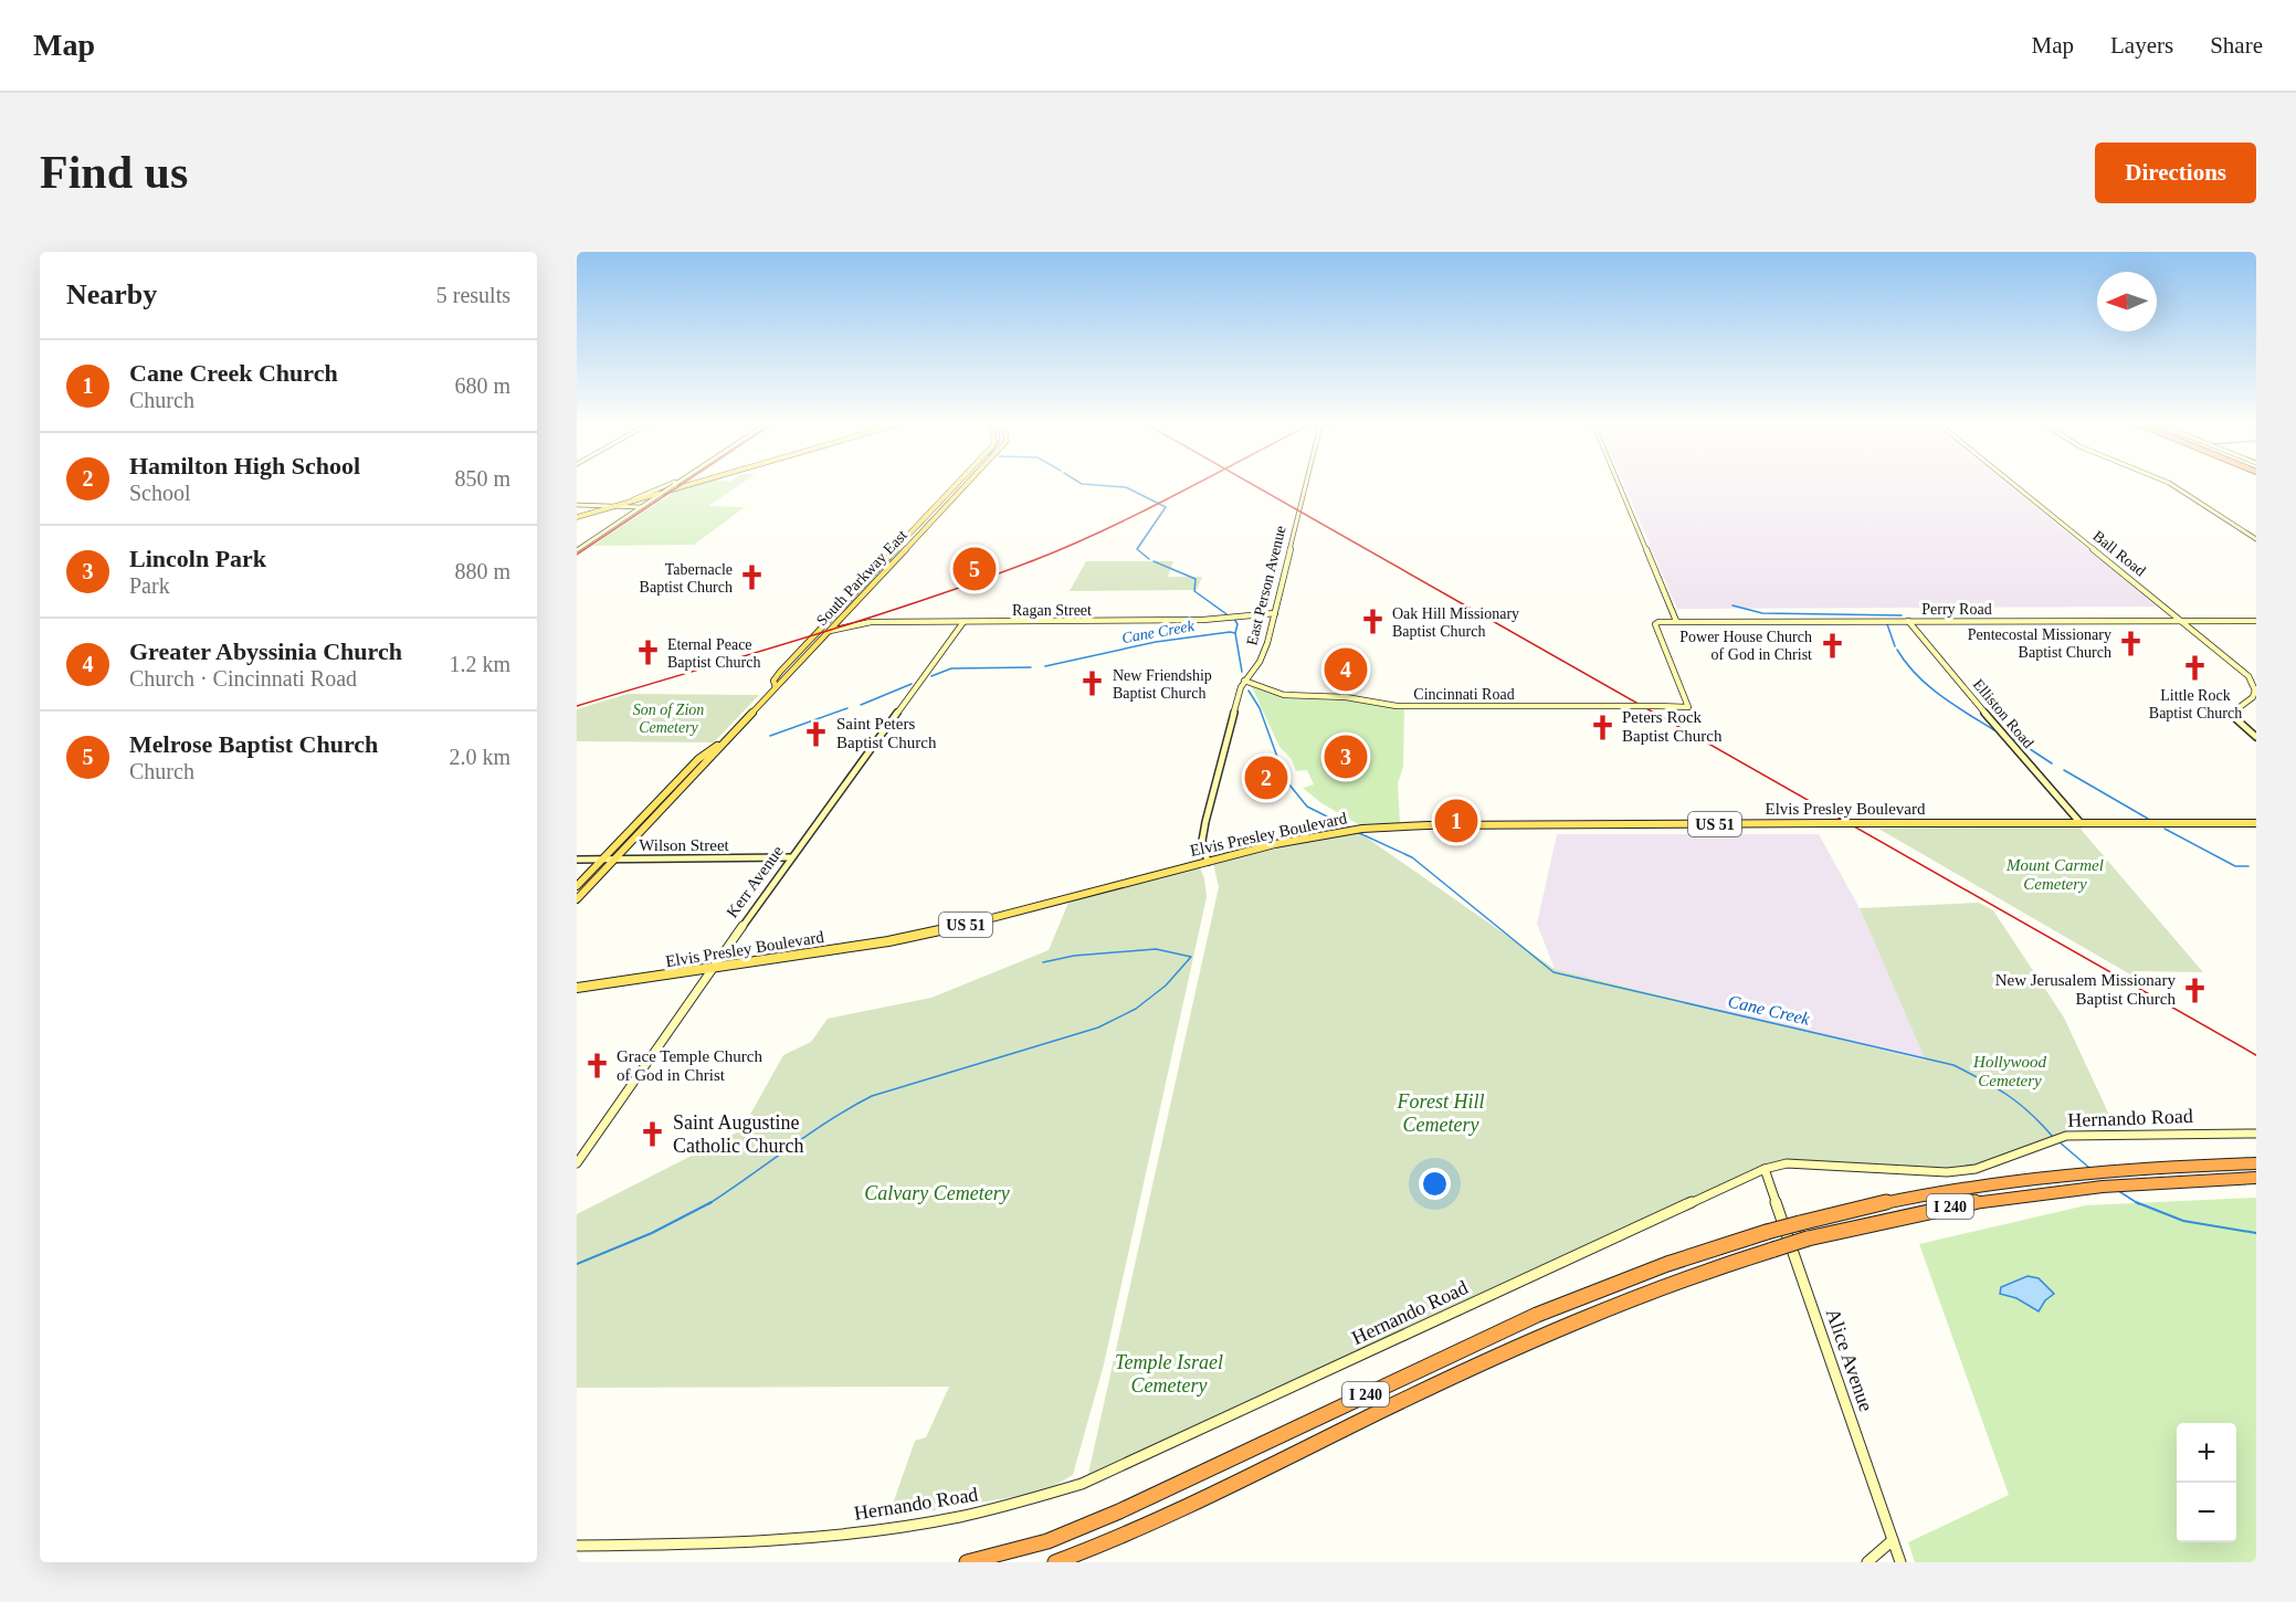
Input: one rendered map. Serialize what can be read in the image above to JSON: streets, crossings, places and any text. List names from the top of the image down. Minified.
{"streets":{"highway":["I 240"],"main road":["South Parkway East","Elvis Presley Boulevard","US 51"],"street":["Ball Road","East Person Avenue","Perry Road","Ragan Street","Cincinnati Road","Elliston Road","Wilson Street","Kerr Avenue","Hernando Road","Alice Avenue"]},"crossings":[["Ball Road","Perry Road"],["South Parkway East","Ragan Street"],["South Parkway East","Wilson Street"],["East Person Avenue","Ragan Street"],["East Person Avenue","Cincinnati Road"],["East Person Avenue","Elvis Presley Boulevard"],["Perry Road","Cincinnati Road"],["Perry Road","Elliston Road"],["Ragan Street","Kerr Avenue"],["Elliston Road","Elvis Presley Boulevard"],["Elvis Presley Boulevard","Kerr Avenue"],["Wilson Street","Kerr Avenue"],["Hernando Road","Alice Avenue"]],"water":["Cane Creek"],"parks":["Son of Zion Cemetery","Mount Carmel Cemetery","Hollywood Cemetery","Forest Hill Cemetery","Calvary Cemetery","Temple Israel Cemetery"],"places":{"church":["Tabernacle Baptist Church","Oak Hill Missionary Baptist Church","Pentecostal Missionary Baptist Church","Power House Church of God in Christ","Eternal Peace Baptist Church","Little Rock Baptist Church","New Friendship Baptist Church","Peters Rock Baptist Church","Saint Peters Baptist Church","New Jerusalem Missionary Baptist Church","Grace Temple Church of God in Christ","Saint Augustine Catholic Church"]},"north":"left","page":{"header":"Map","nav":["Map","Layers","Share"],"buttons":"Directions","title":"Find us","heading":["Nearby","5 results"],"list":[{"mark":"1","name":"Cane Creek Church","note":"Church","value":"680 m"},{"mark":"2","name":"Hamilton High School","note":"School","value":"850 m"},{"mark":"3","name":"Lincoln Park","note":"Park","value":"880 m"},{"mark":"4","name":"Greater Abyssinia Church","note":"Church · Cincinnati Road","value":"1.2 km"},{"mark":"5","name":"Melrose Baptist Church","note":"Church","value":"2.0 km"}],"pins":["5","4","3","2","1"],"map_buttons":["+","−"]}}
